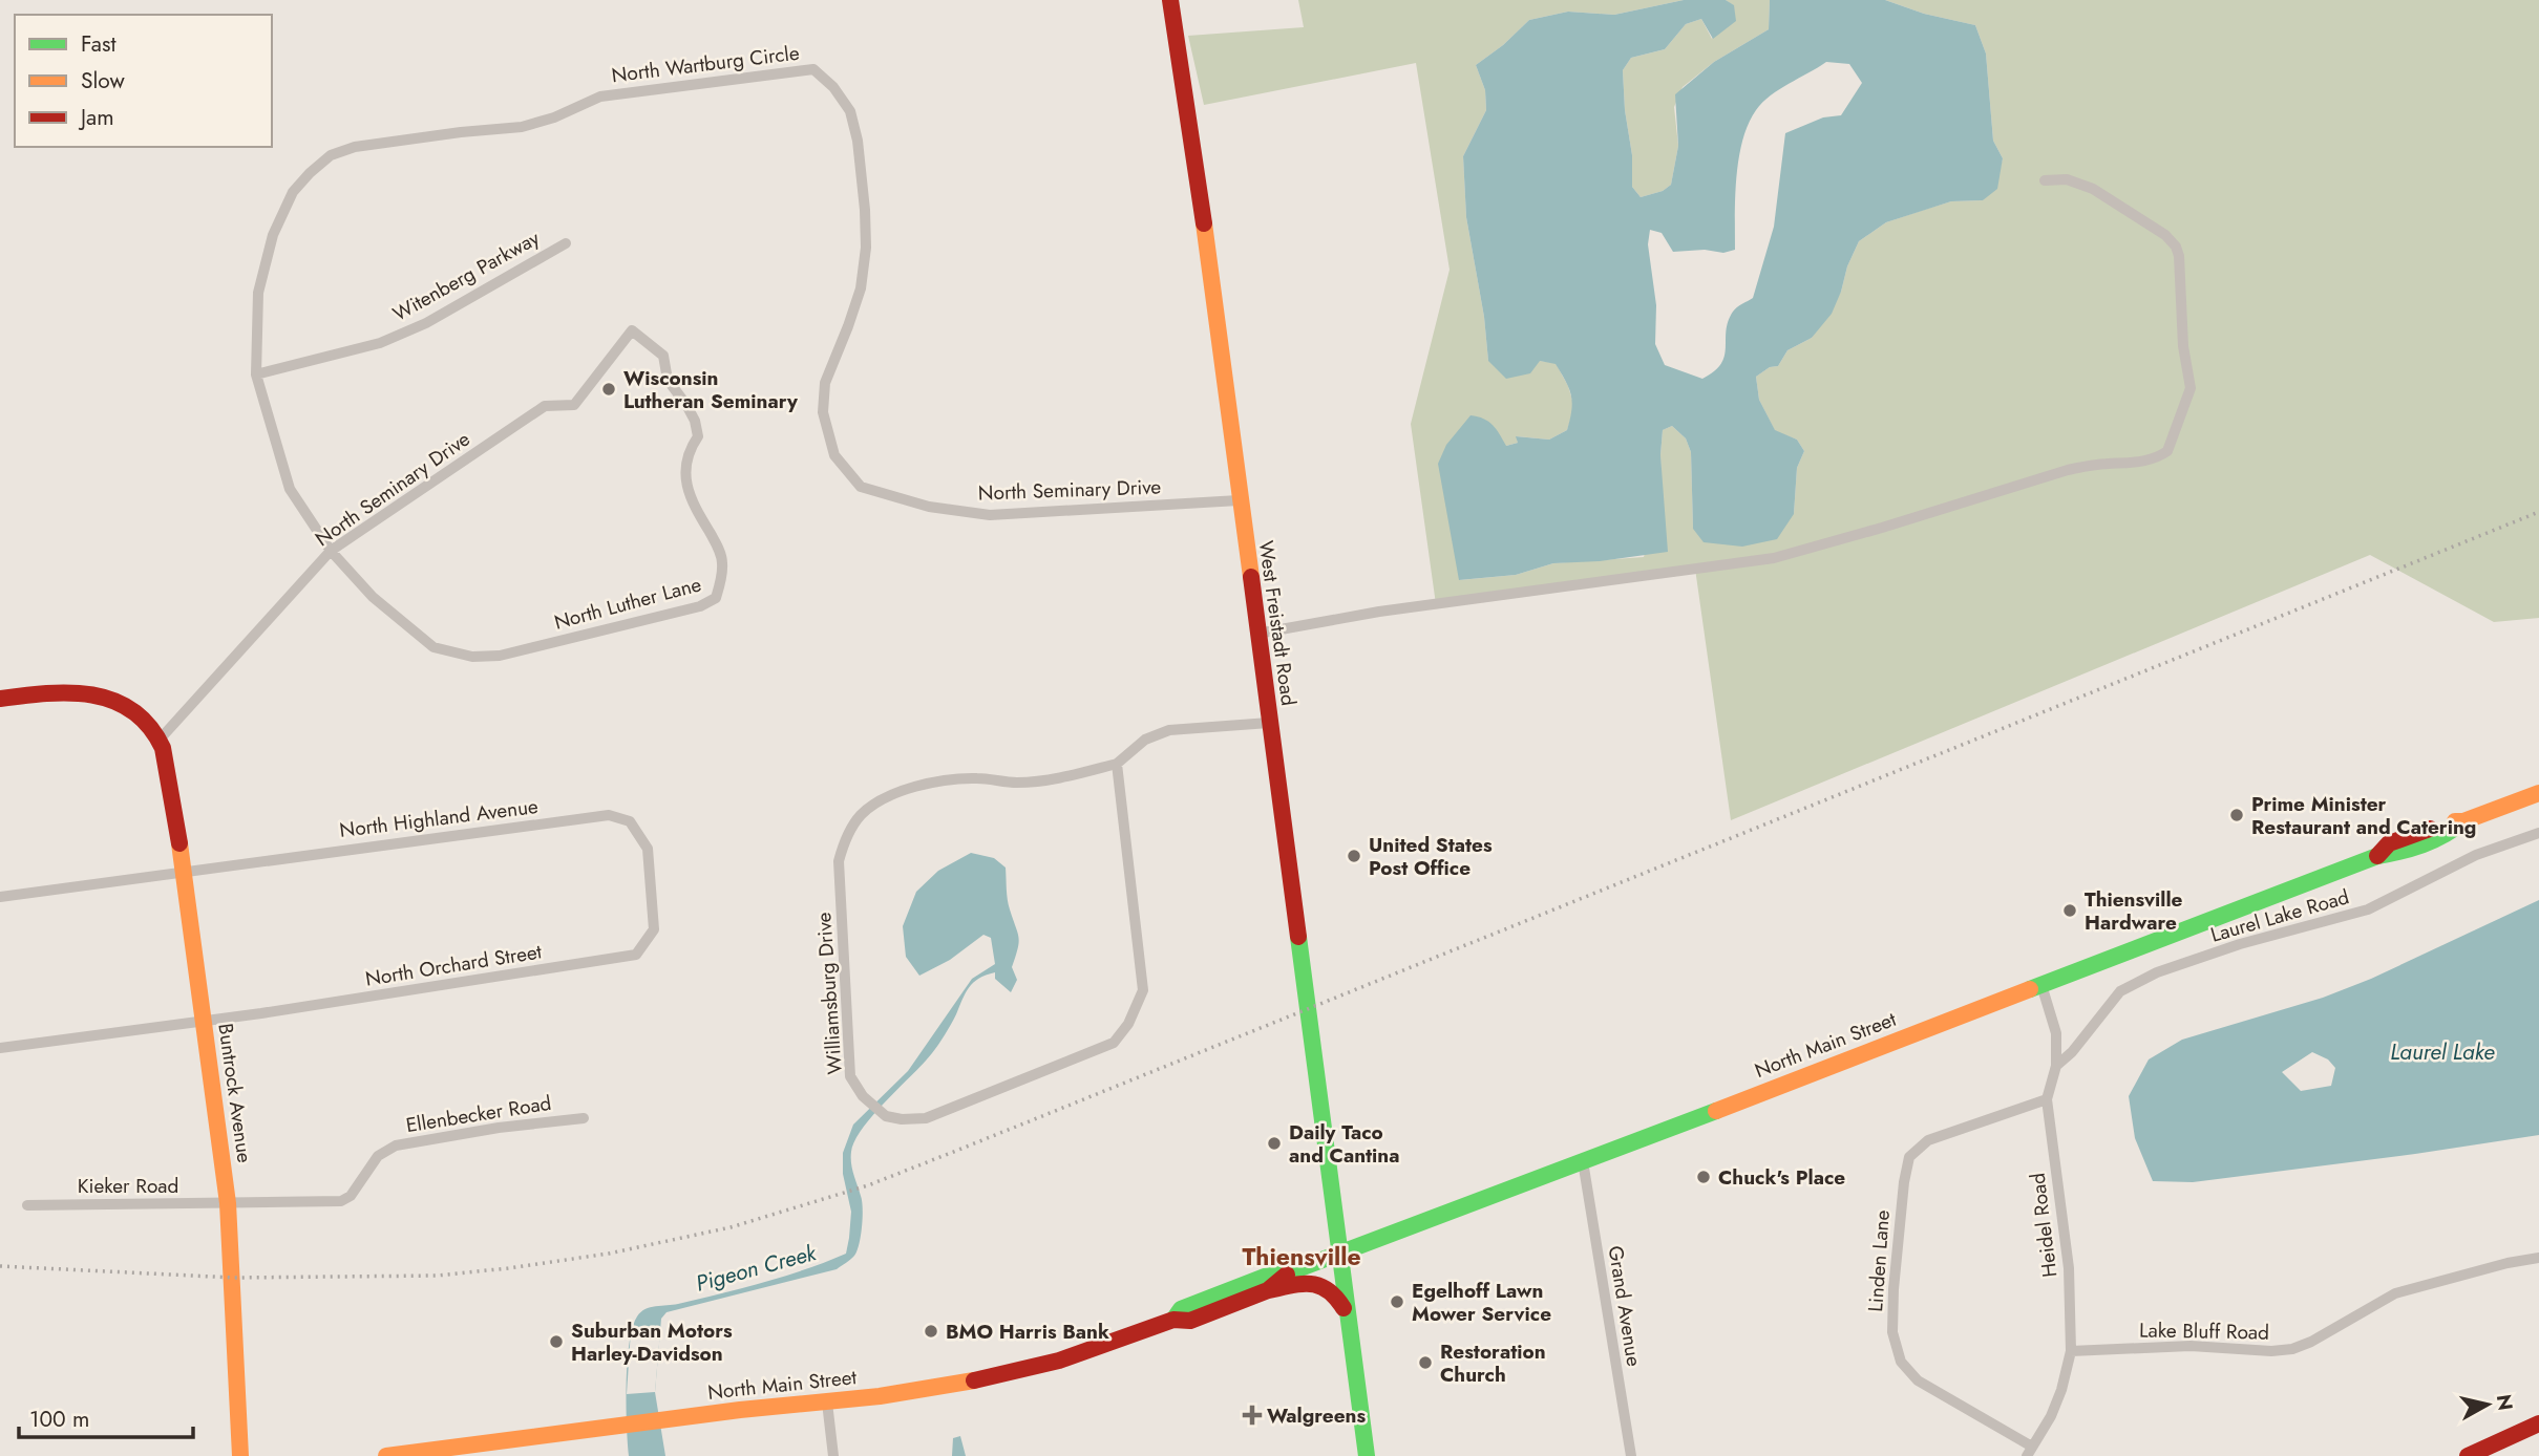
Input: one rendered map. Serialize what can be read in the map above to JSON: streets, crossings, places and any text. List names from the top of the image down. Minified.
{"streets":{"main road":["West Freistadt Road","North Main Street","Buntrock Avenue"],"street":["North Wartburg Circle","Witenberg Parkway","North Seminary Drive","North Luther Lane","North Highland Avenue","Laurel Lake Road","North Orchard Street","Williamsburg Drive","Ellenbecker Road","Kieker Road","Heidel Road","Linden Lane","Grand Avenue","Lake Bluff Road"]},"crossings":[["North Wartburg Circle","Witenberg Parkway"],["North Wartburg Circle","North Seminary Drive"],["North Wartburg Circle","North Luther Lane"],["North Seminary Drive","North Luther Lane"],["North Seminary Drive","West Freistadt Road"],["North Seminary Drive","Buntrock Avenue"],["West Freistadt Road","Williamsburg Drive"],["West Freistadt Road","North Main Street"],["North Highland Avenue","North Orchard Street"],["North Highland Avenue","Buntrock Avenue"],["Laurel Lake Road","Heidel Road"],["North Orchard Street","Buntrock Avenue"],["North Main Street","Heidel Road"],["North Main Street","Grand Avenue"],["Buntrock Avenue","Ellenbecker Road"],["Buntrock Avenue","Kieker Road"],["Ellenbecker Road","Kieker Road"],["Heidel Road","Linden Lane"],["Heidel Road","Lake Bluff Road"]],"districts":["Thiensville"],"water":["Laurel Lake","Pigeon Creek"],"places":{"other":["Wisconsin Lutheran Seminary","Prime Minister Restaurant and Catering","United States Post Office","Thiensville Hardware","Daily Taco and Cantina","Chuck's Place","Egelhoff Lawn Mower Service","BMO Harris Bank","Suburban Motors Harley-Davidson","Restoration Church"],"health":["Walgreens"]},"legend":["Fast","Slow","Jam"],"scale_bar":"100 m","north":"right"}
